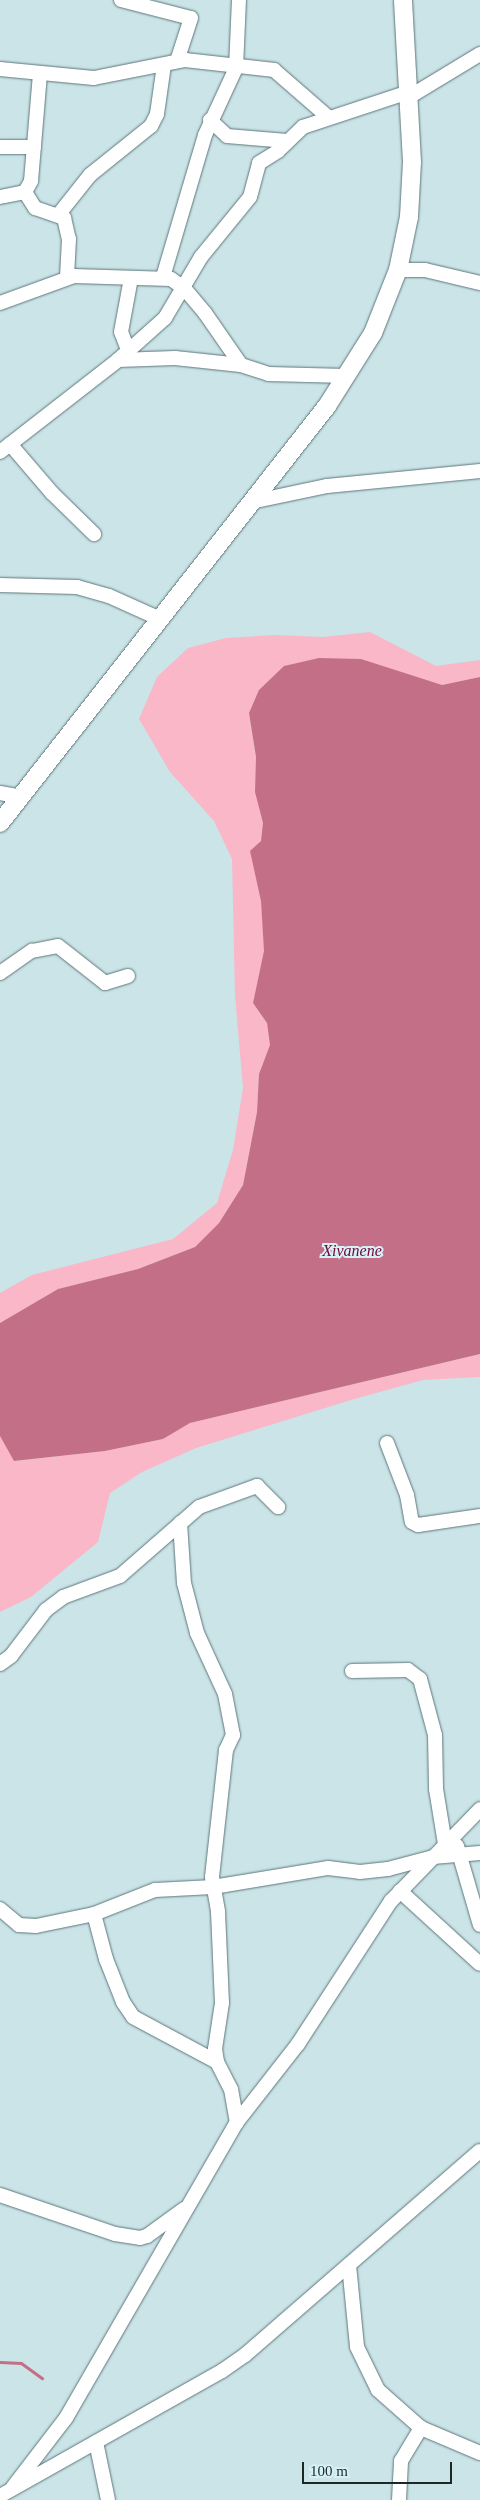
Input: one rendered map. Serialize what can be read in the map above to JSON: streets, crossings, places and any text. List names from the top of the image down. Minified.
{"water":["Xivanene"],"scale_bar":"100 m"}
